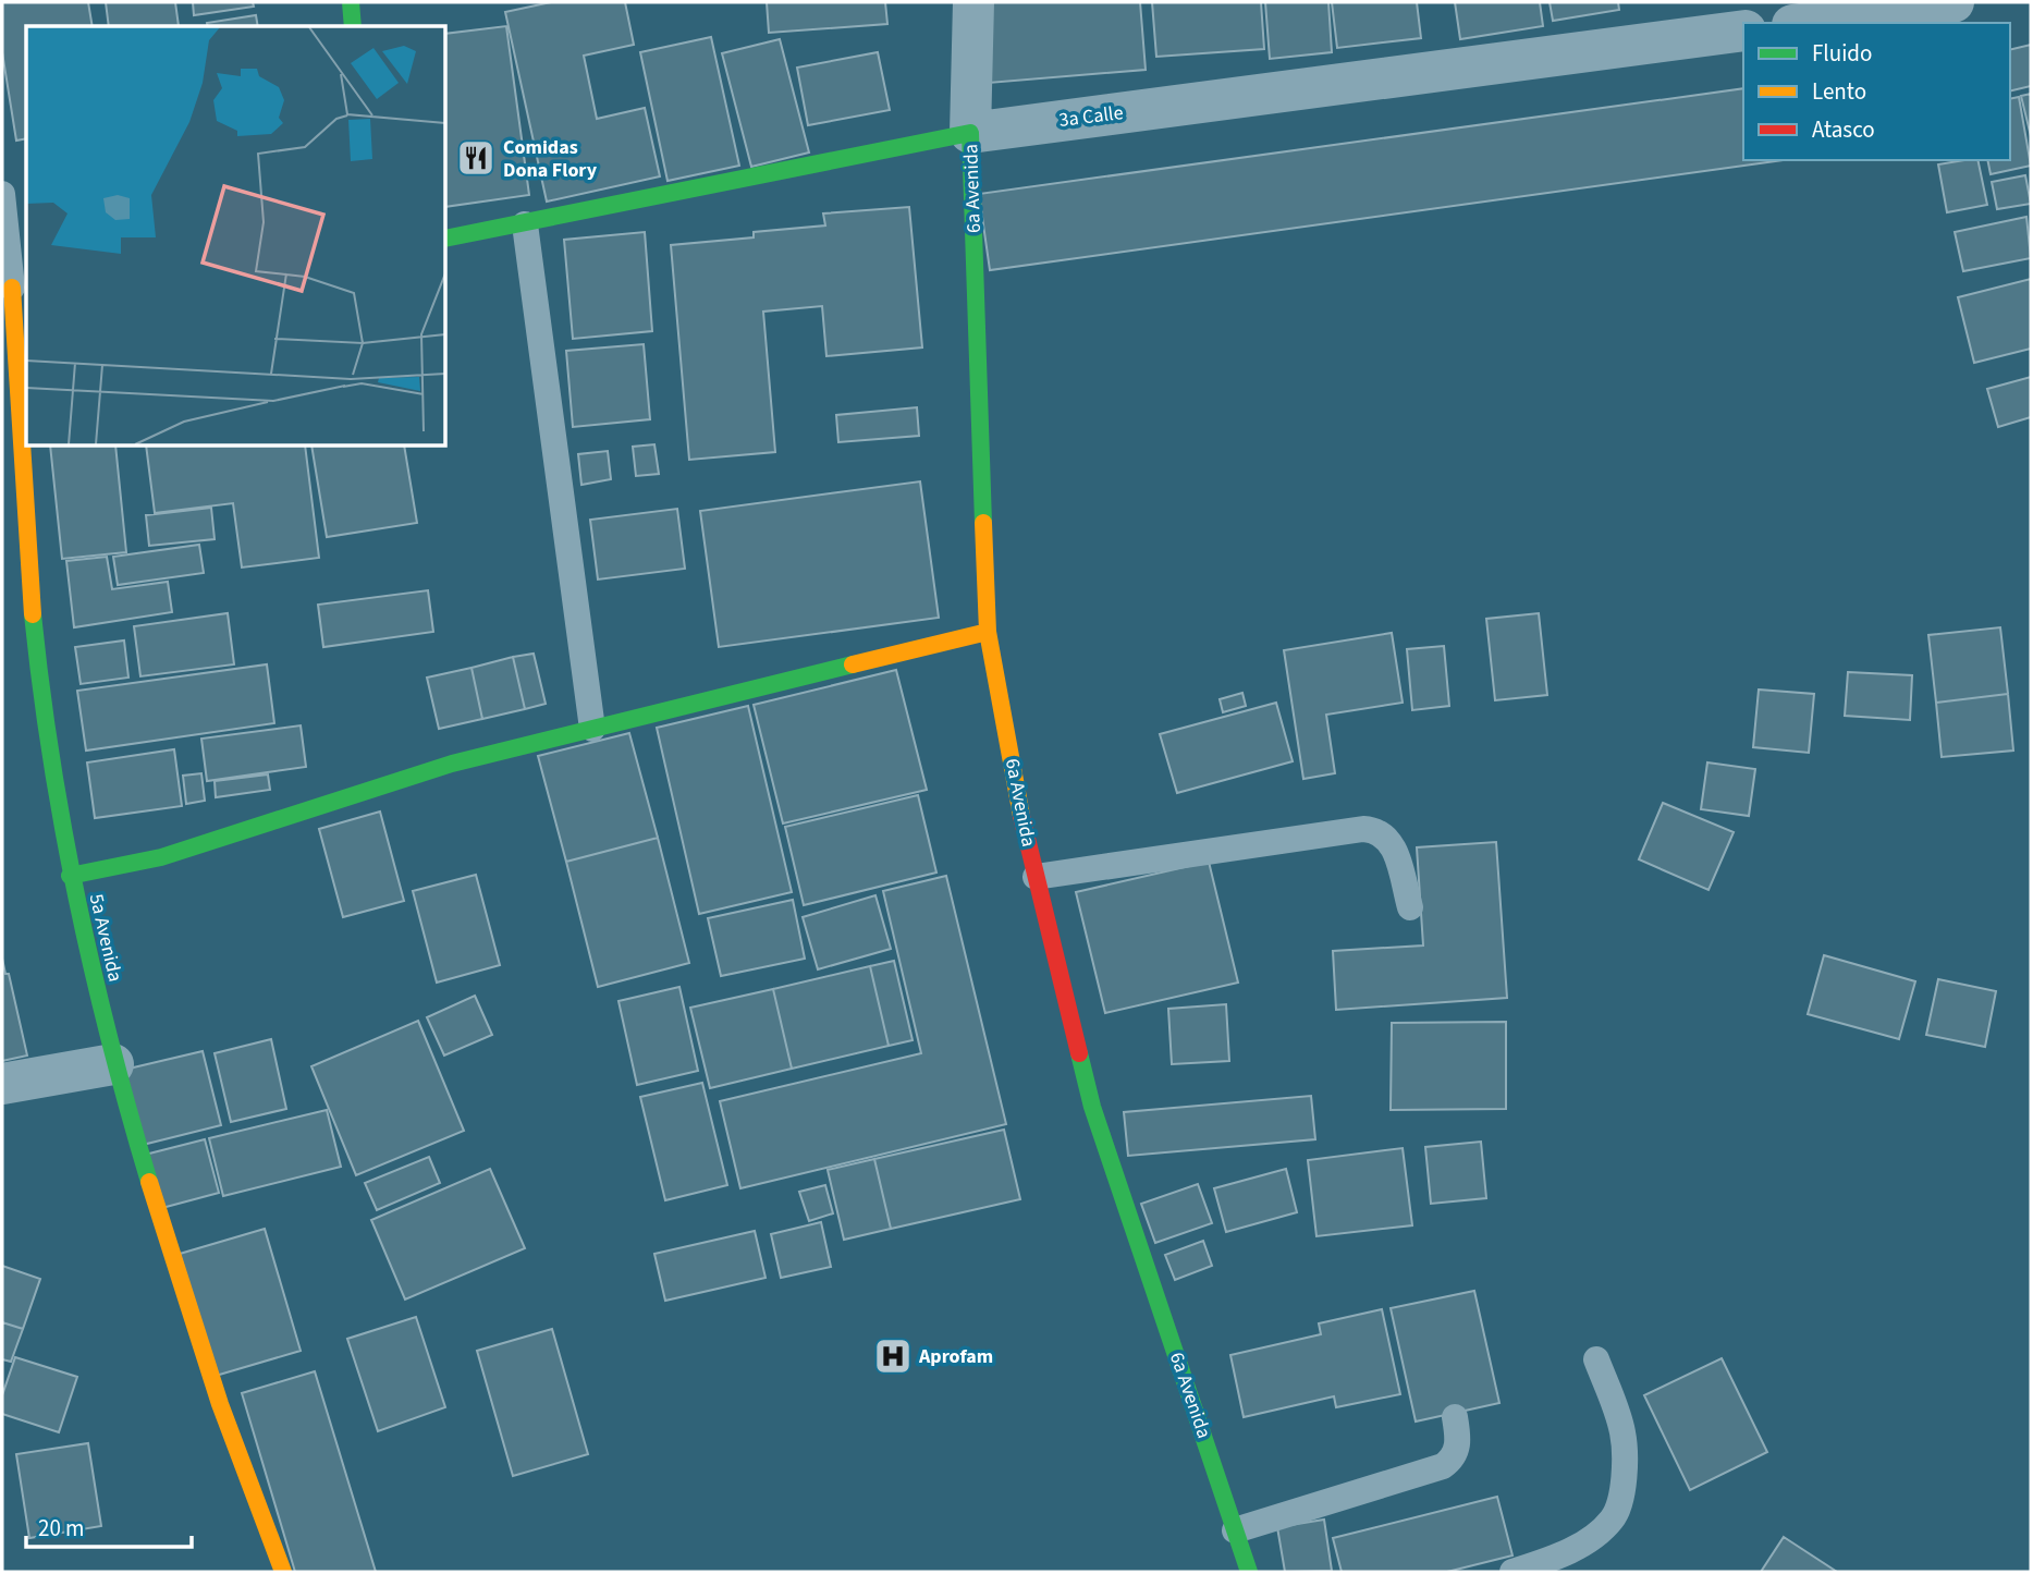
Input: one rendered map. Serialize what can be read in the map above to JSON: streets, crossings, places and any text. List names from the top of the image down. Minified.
{"streets":{"street":["3a Calle","6a Avenida","5a Avenida"]},"crossings":[["3a Calle","6a Avenida"]],"places":{"restaurant":["Comidas Dona Flory"],"hospital":["Aprofam"]},"legend":["Fluido","Lento","Atasco"],"scale_bar":"20 m"}
